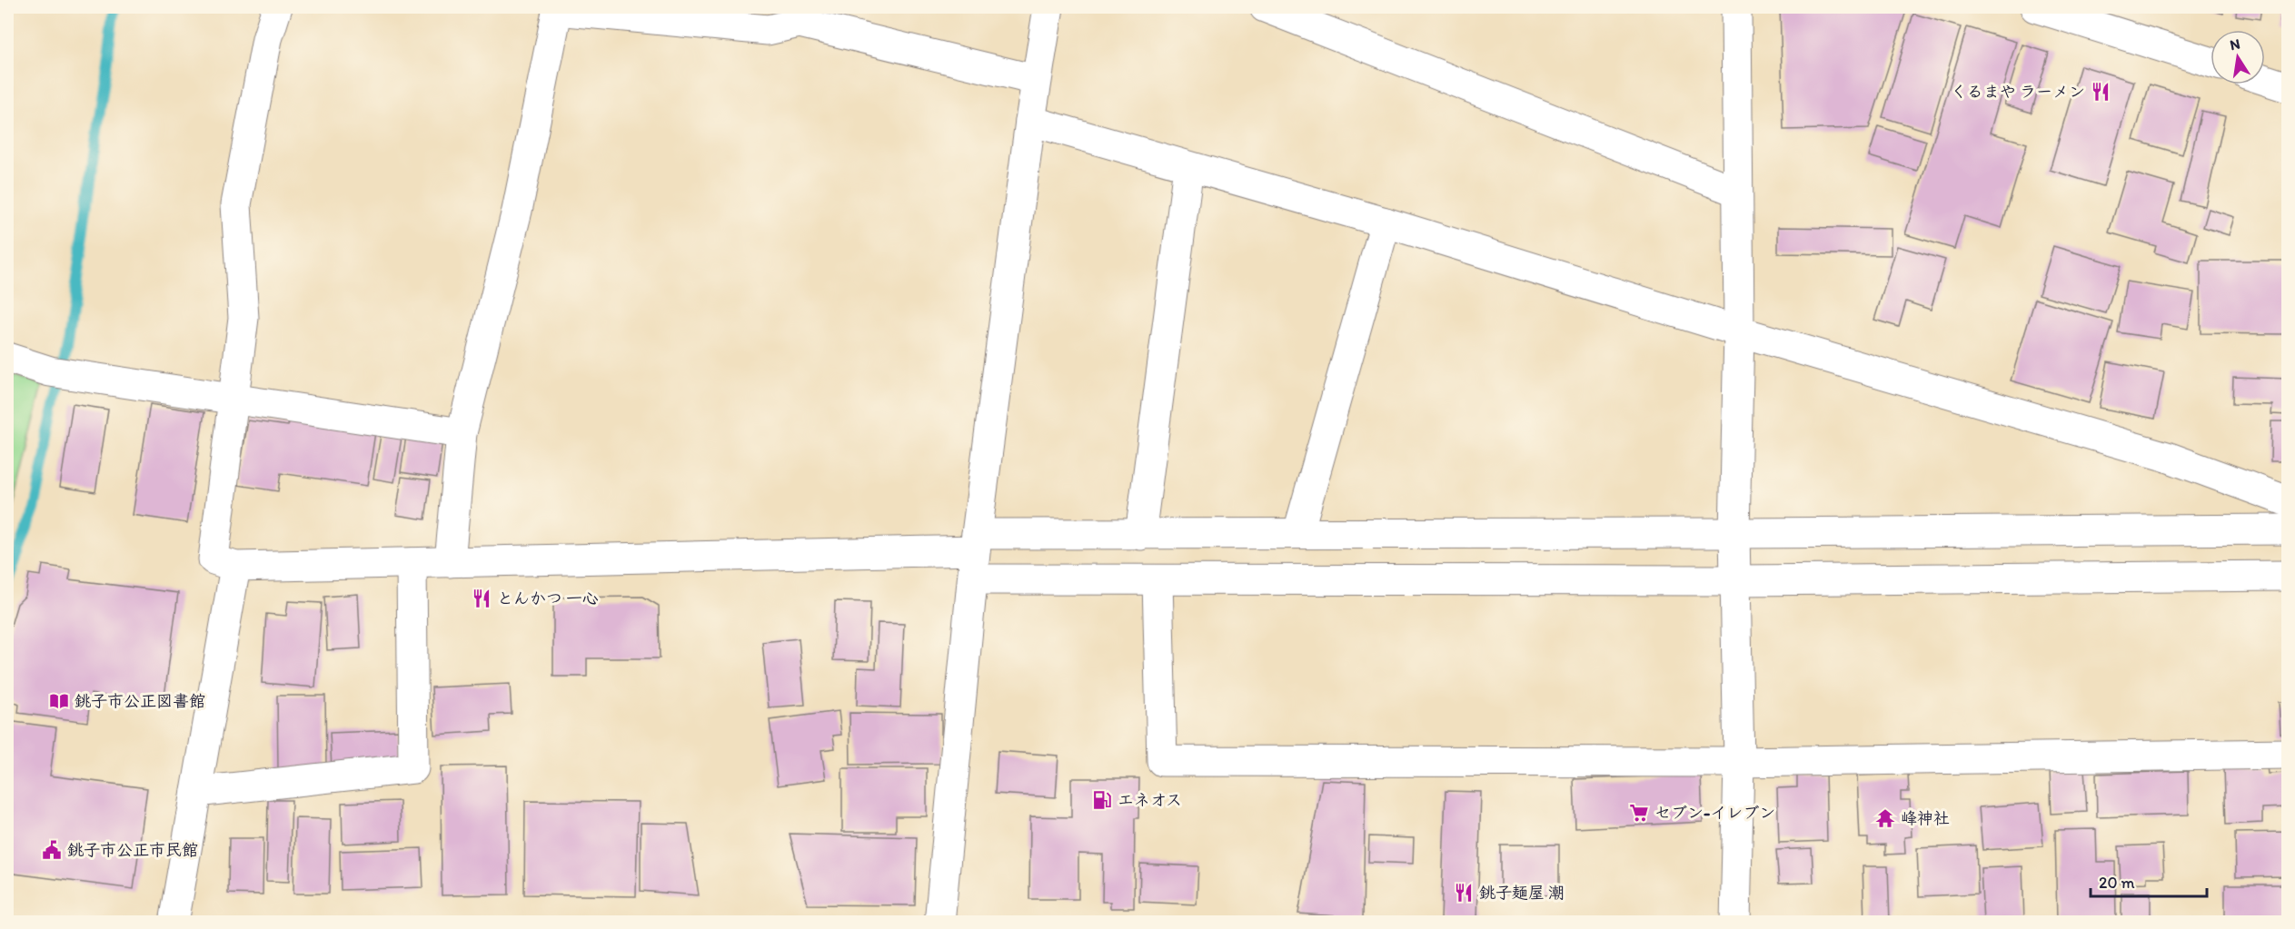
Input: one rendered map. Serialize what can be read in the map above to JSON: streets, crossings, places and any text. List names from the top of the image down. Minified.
{"places":{"restaurant":["くるまや ラーメン","とんかつ 一心","銚子麺屋 潮"],"library":["銚子市公正図書館"],"fuel station":["エネオス"],"supermarket":["セブン-イレブン"],"temple":["峰神社"],"public building":["銚子市公正市民館"]},"scale_bar":"20 m","north":"top"}
